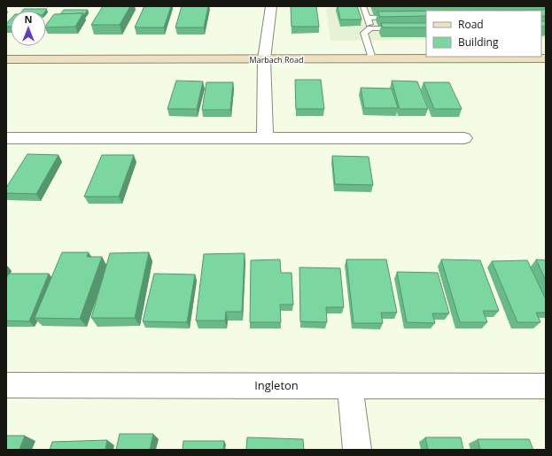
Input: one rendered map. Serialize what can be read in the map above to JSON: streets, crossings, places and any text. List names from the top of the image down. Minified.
{"streets":{"main road":["Marbach Road"],"street":["Ingleton"]},"legend":["Road","Building"],"north":"top"}
